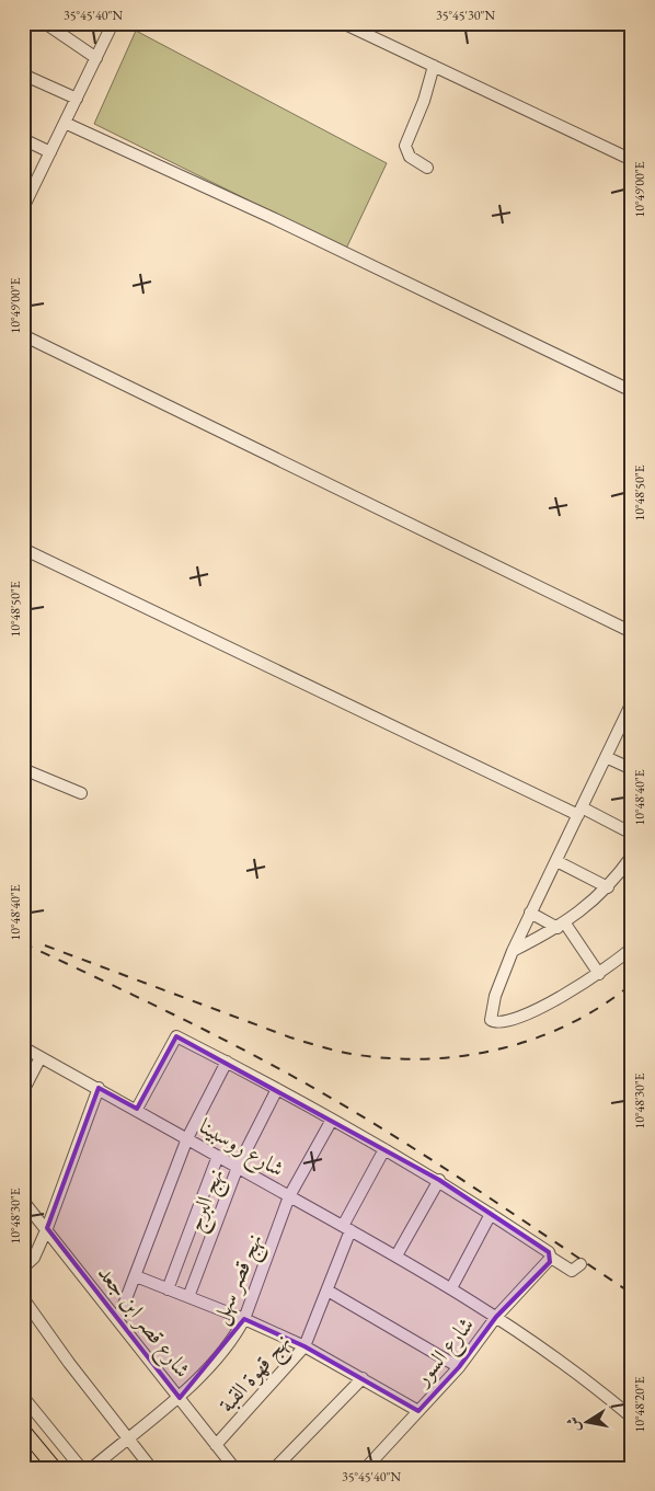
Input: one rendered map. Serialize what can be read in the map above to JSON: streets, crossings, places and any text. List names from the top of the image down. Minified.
{"streets":{"street":["شارع روسبينا","نهج البرج","نهج قصر سهل","شارع قصر ابن جعد","شارع السور","نهج قهوة القبة"]},"crossings":[["شارع روسبينا","نهج البرج"],["شارع روسبينا","نهج قصر سهل"],["شارع روسبينا","شارع السور"],["شارع روسبينا","نهج قهوة القبة"],["نهج قصر سهل","شارع قصر ابن جعد"],["شارع قصر ابن جعد","نهج قهوة القبة"]],"north":"left","coordinates":["35°45'40\"N","35°45'30\"N","10°49'00\"E","10°48'50\"E","10°48'40\"E","10°48'30\"E","10°48'20\"E"]}
